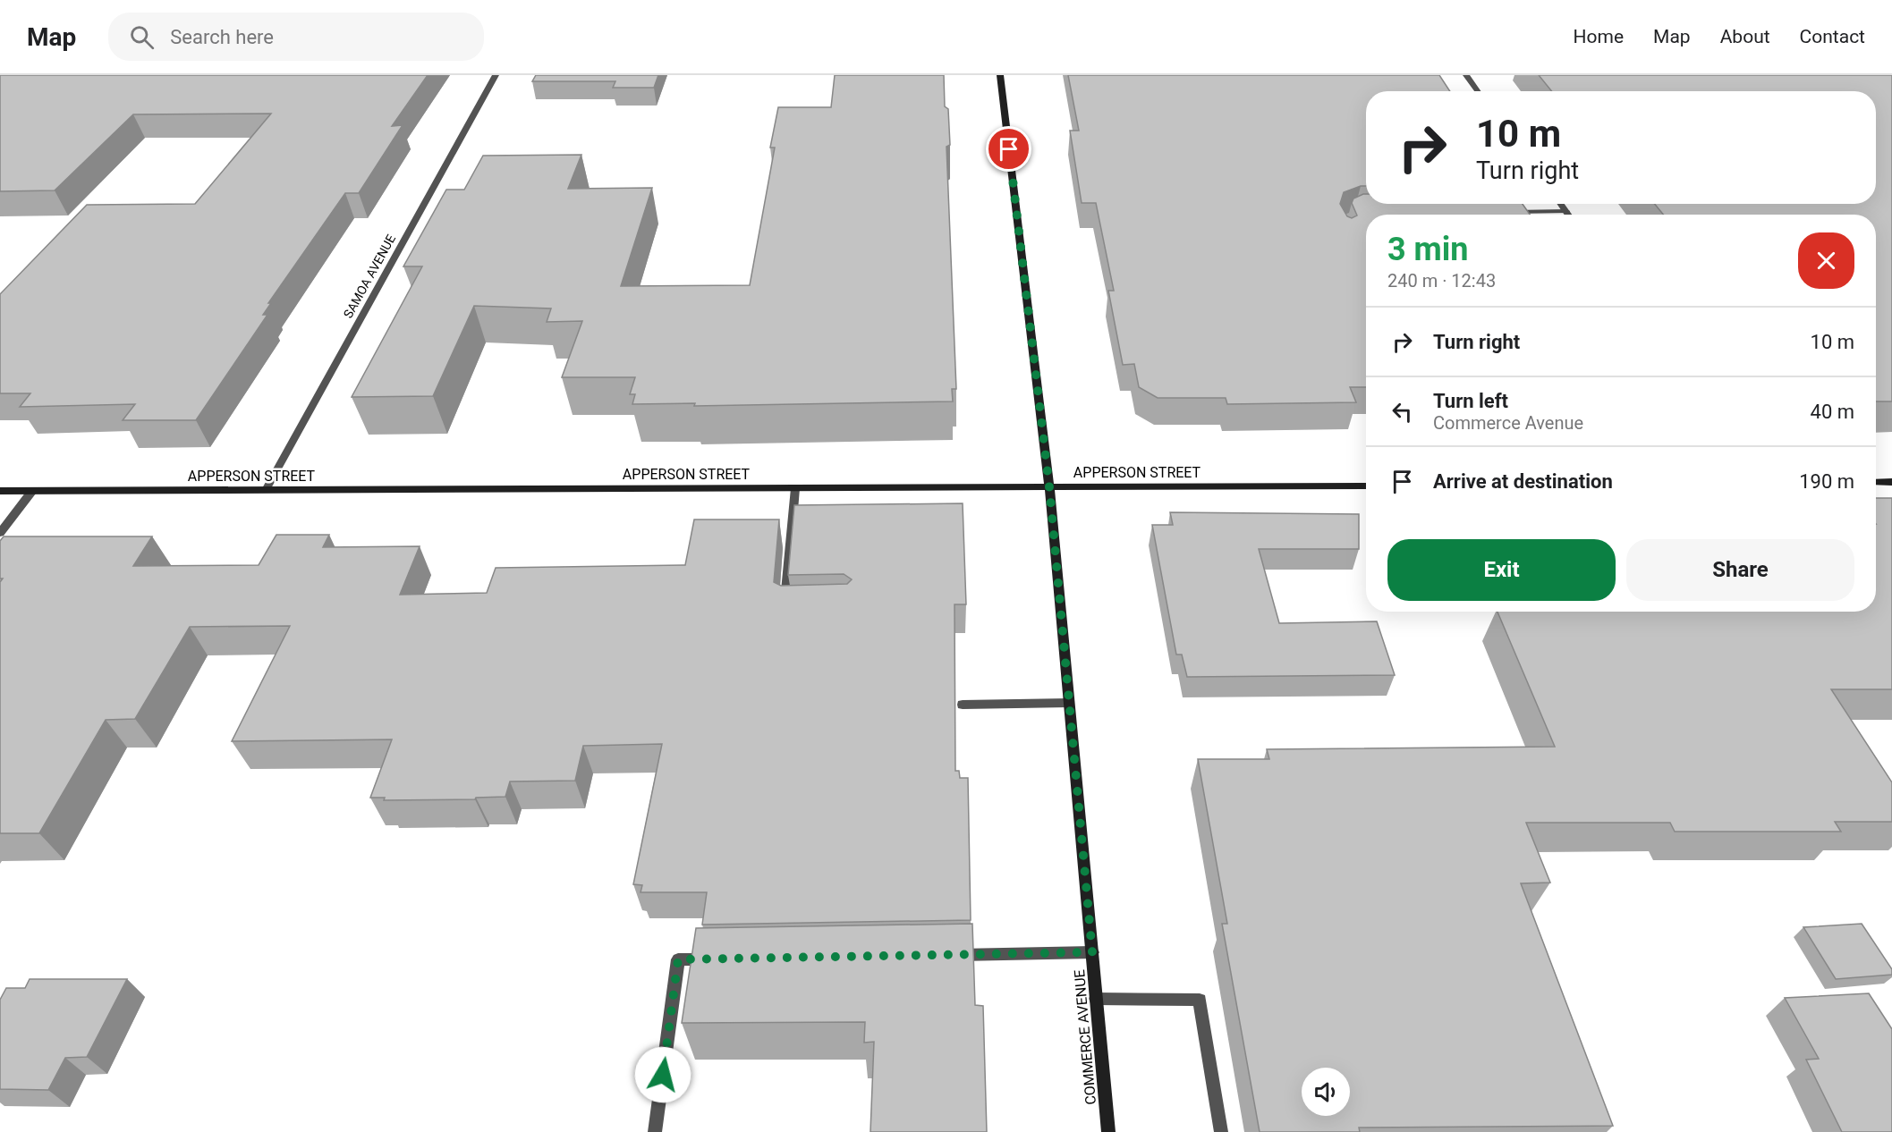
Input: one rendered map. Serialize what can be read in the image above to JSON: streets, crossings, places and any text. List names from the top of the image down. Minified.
{"streets":{"street":["SAMOA AVENUE","APPERSON STREET","COMMERCE AVENUE"]},"crossings":[["SAMOA AVENUE","APPERSON STREET"],["APPERSON STREET","COMMERCE AVENUE"]],"page":{"header":"Map","search":"Search here","nav":["Home","Map","About","Contact"],"turn":["10 m","Turn right"],"heading":["3 min","240 m · 12:43"],"list":[{"name":"Turn right","value":"10 m"},{"name":"Turn left","note":"Commerce Avenue","value":"40 m"},{"name":"Arrive at destination","value":"190 m"}],"buttons":["Exit","Share"]}}
